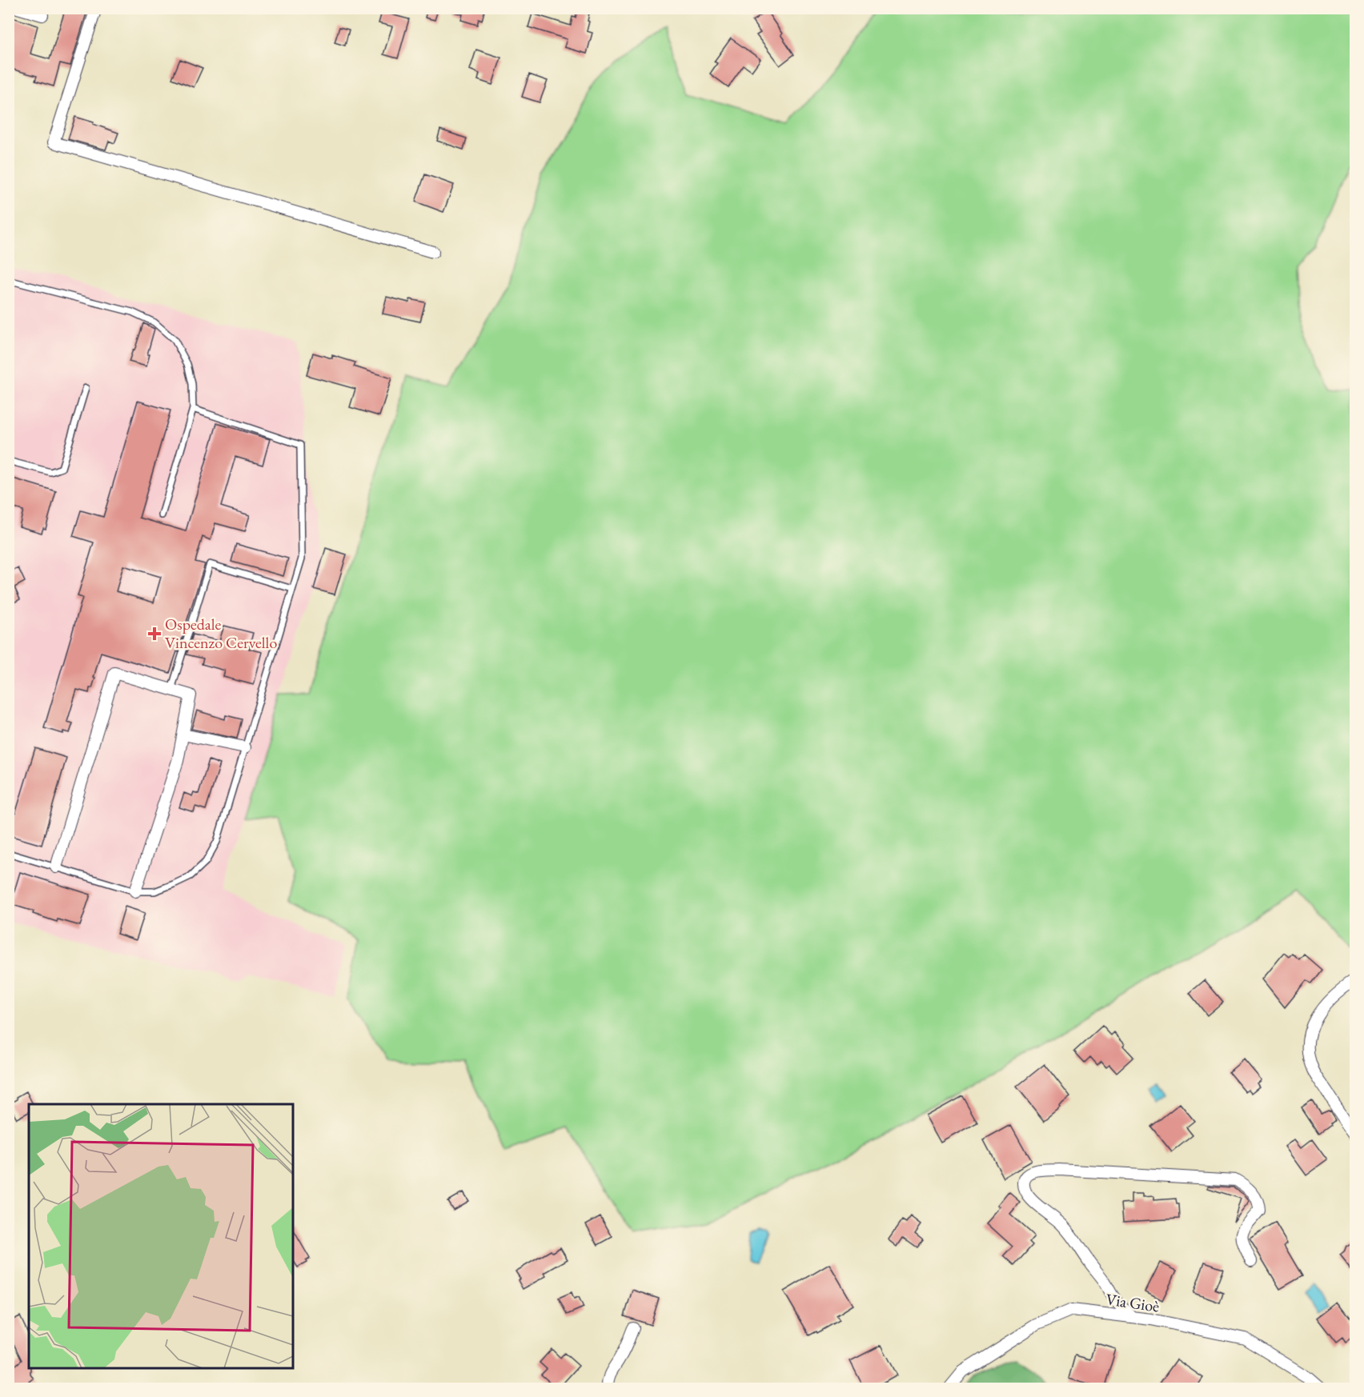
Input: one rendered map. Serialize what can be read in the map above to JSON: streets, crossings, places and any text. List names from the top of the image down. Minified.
{"streets":{"street":["Via Gioè"]},"places":{"health":["Ospedale Vincenzo Cervello"]}}
